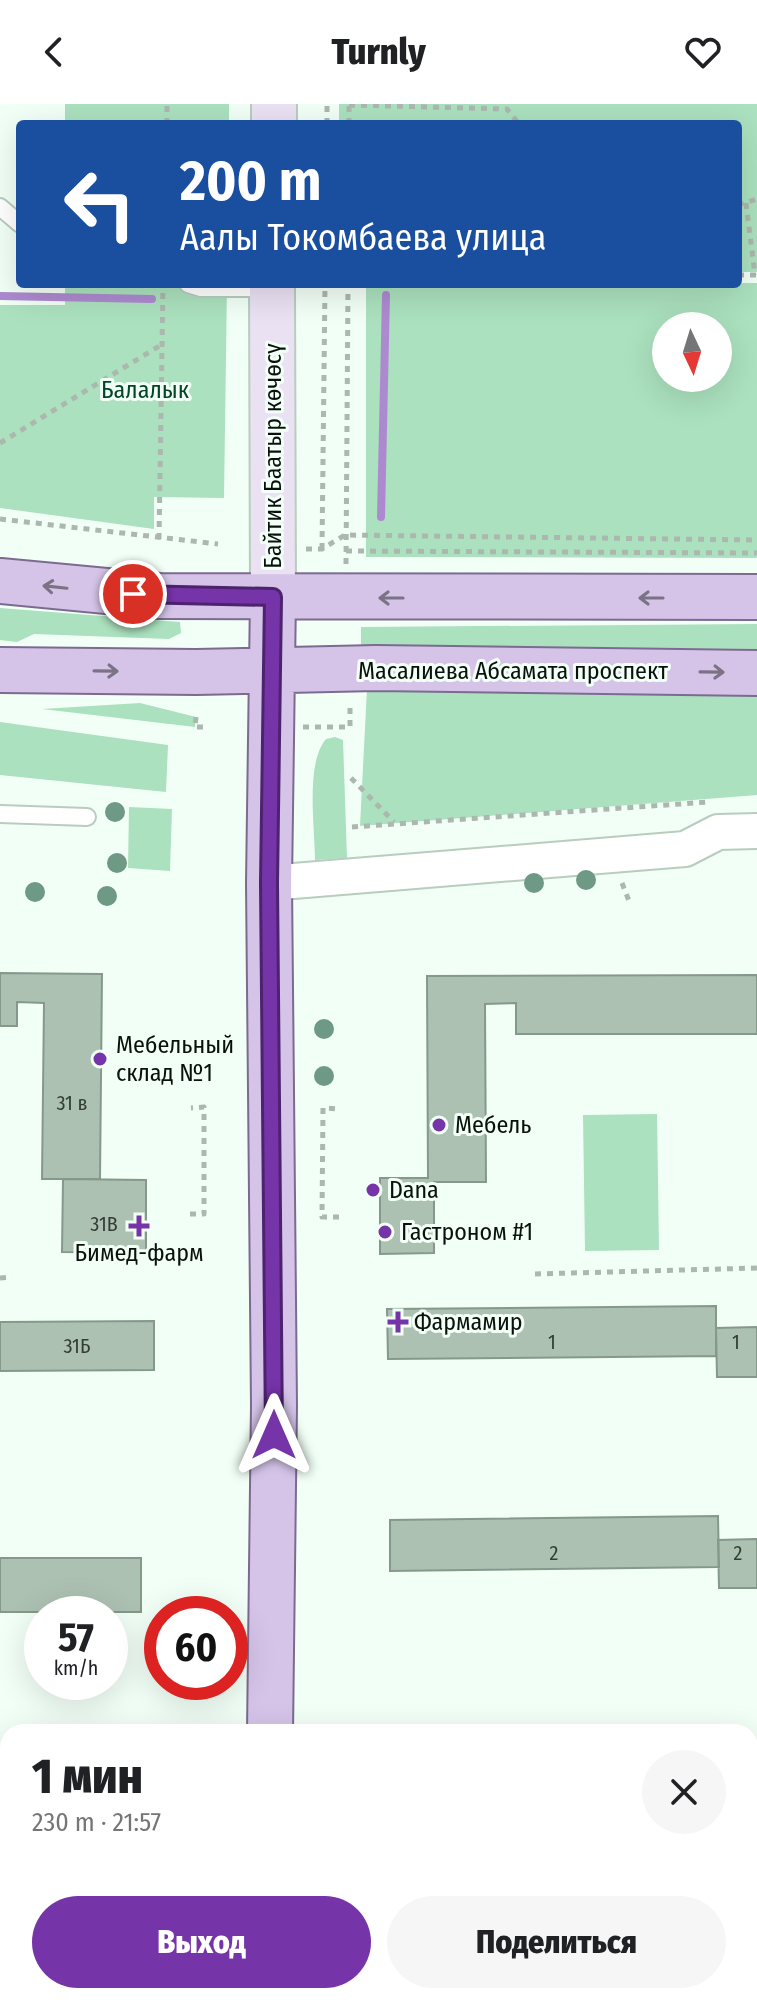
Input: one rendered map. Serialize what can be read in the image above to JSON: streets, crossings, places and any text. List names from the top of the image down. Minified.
{"streets":{"main road":["Байтик Баатыр көчөсү","Масалиева Абсамата проспект"]},"crossings":[["Байтик Баатыр көчөсү","Масалиева Абсамата проспект"]],"parks":["Балалык"],"places":{"other":["Мебельный склад №1","Мебель","Dana","Гастроном #1"],"health":["Бимед-фарм","Фармамир"]},"house_numbers":["31 в","31В","1","1","31Б","2","2"],"north":"bottom","page":{"header":"Turnly","turn":["200 m","Аалы Токомбаева улица"],"speed":"57 km/h","limit":"60","heading":["1 мин","230 m · 21:57"],"buttons":["Выход","Поделиться"]}}
